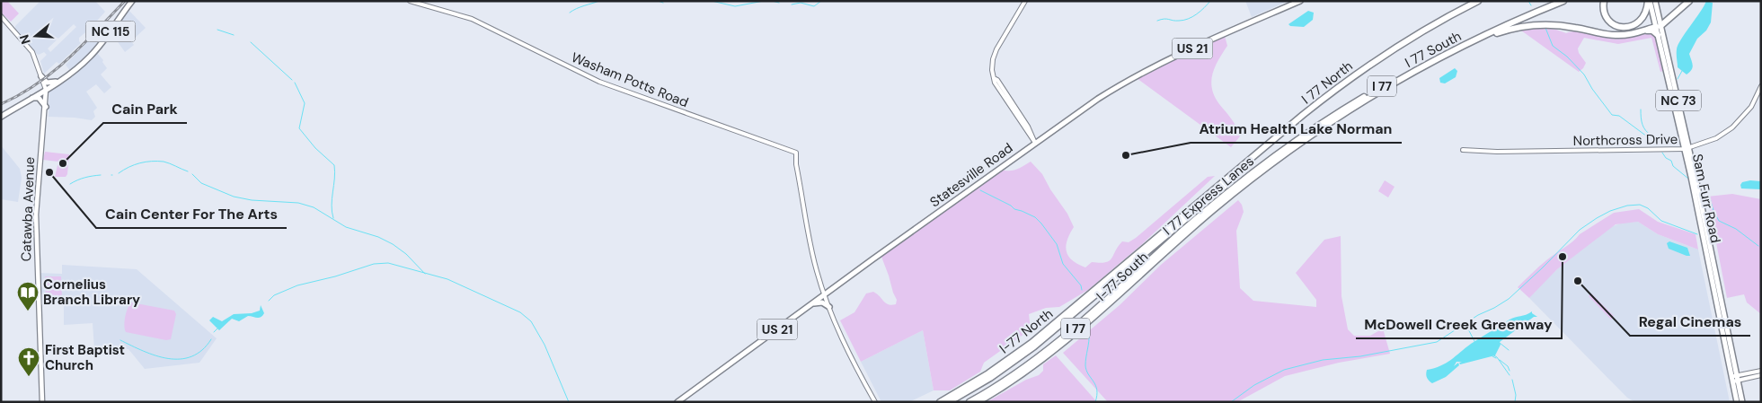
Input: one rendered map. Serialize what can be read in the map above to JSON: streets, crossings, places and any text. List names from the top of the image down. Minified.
{"streets":{"highway":["I 77 South","I 77 North","I 77","I 77 Express Lanes","I-77 South","I-77 North"],"main road":["NC 115","US 21","NC 73","Statesville Road","Sam Furr Road","Catawba Avenue"],"street":["Washam Potts Road","Northcross Drive"]},"crossings":[["NC 115","Catawba Avenue"],["I 77 South","I-77 South"],["Washam Potts Road","Statesville Road"],["I 77 North","I-77 North"],["Northcross Drive","Sam Furr Road"]],"places":{"other":["Atrium Health Lake Norman","Cain Park","Cain Center For The Arts","McDowell Creek Greenway","Regal Cinemas"],"library":["Cornelius Branch Library"],"church":["First Baptist Church"]},"north":"left"}
